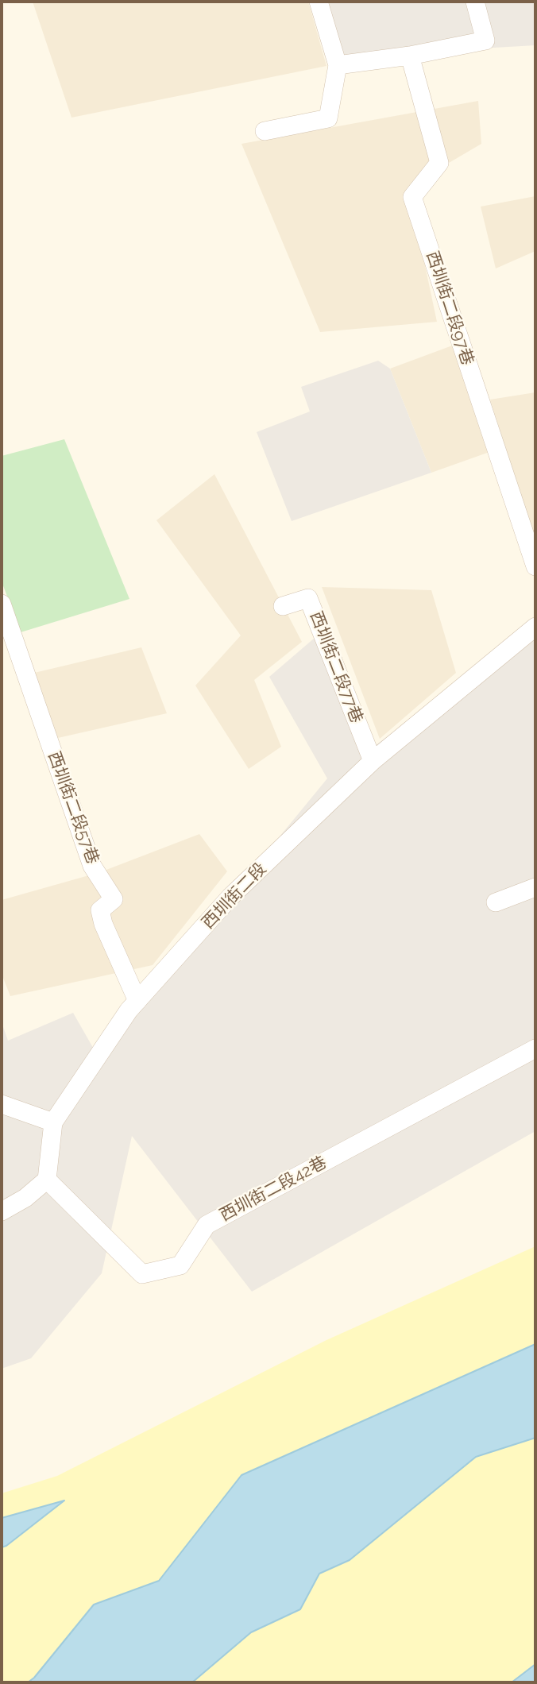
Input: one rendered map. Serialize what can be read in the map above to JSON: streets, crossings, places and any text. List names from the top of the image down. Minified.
{"streets":{"street":["西圳街二段97巷","西圳街二段77巷","西圳街二段57巷","西圳街二段","西圳街二段42巷"]},"crossings":[["西圳街二段77巷","西圳街二段"],["西圳街二段57巷","西圳街二段"],["西圳街二段","西圳街二段42巷"]]}
